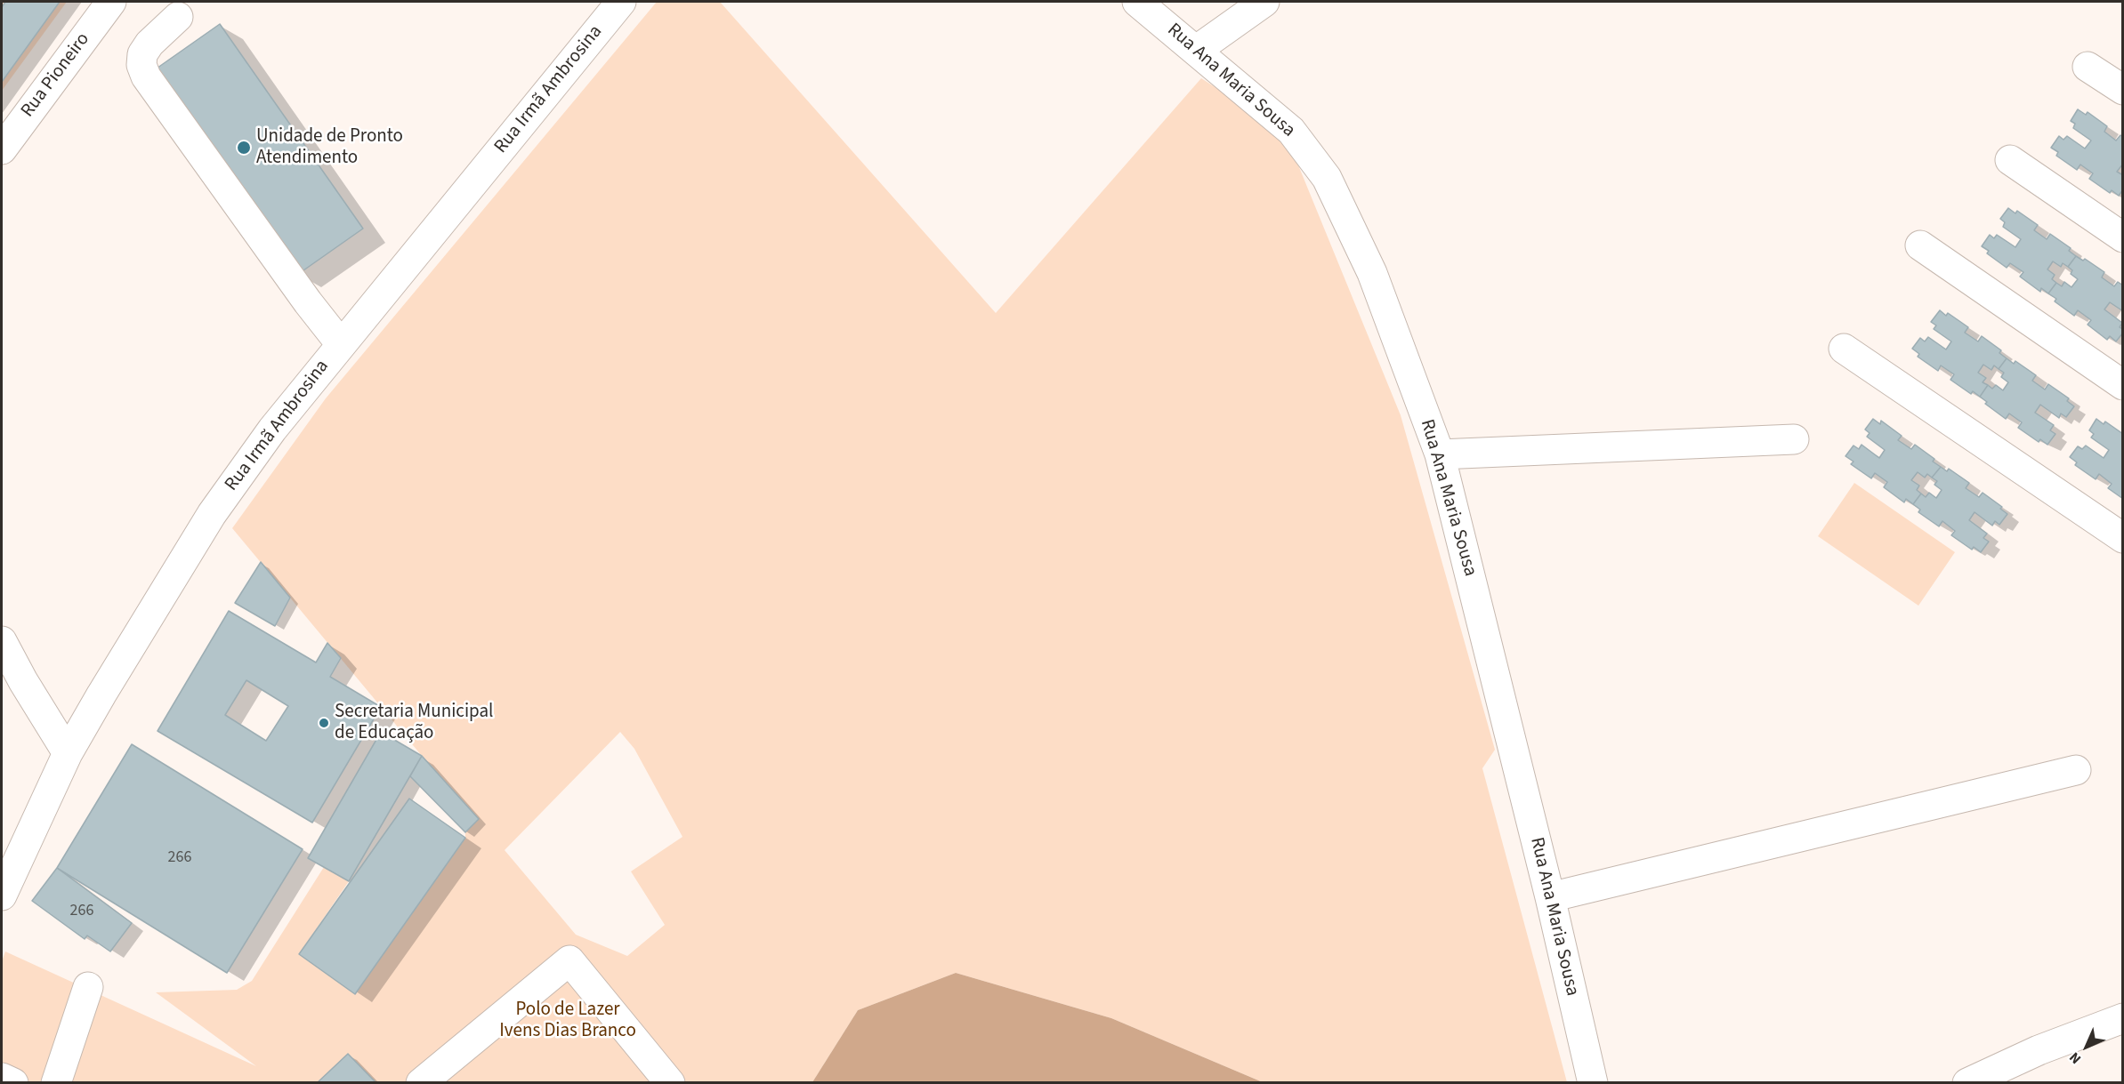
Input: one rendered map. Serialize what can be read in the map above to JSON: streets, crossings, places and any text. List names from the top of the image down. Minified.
{"streets":{"street":["Rua Pioneiro","Rua Ana Maria Sousa","Rua Irmã Ambrosina"]},"parks":["Polo de Lazer Ivens Dias Branco"],"places":["Unidade de Pronto Atendimento","Secretaria Municipal de Educação"],"house_numbers":["266","266"],"north":"bottom left"}
